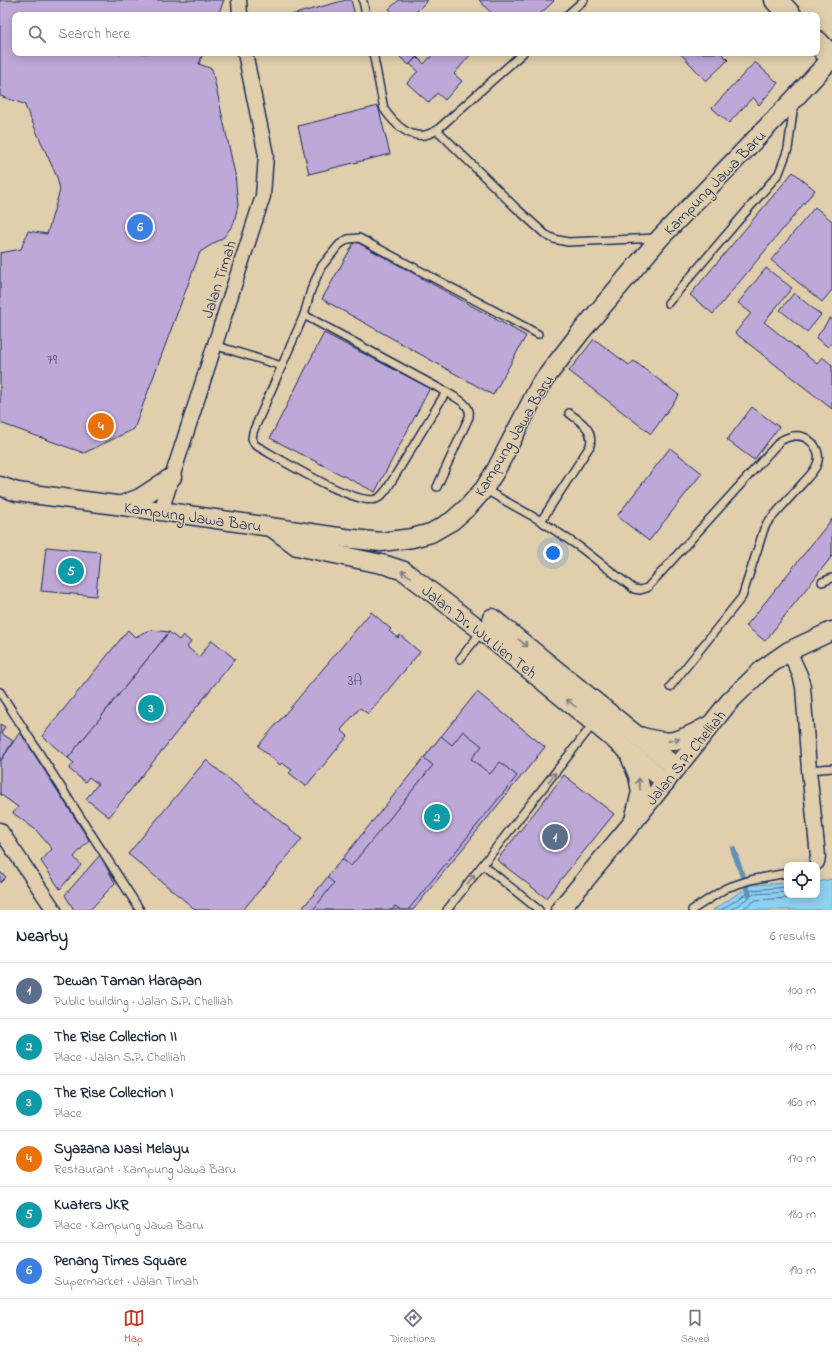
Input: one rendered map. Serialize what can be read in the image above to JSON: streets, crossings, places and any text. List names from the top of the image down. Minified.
{"streets":{"street":["Kampung Jawa Baru","Jalan Timah","Jalan Dr. Wu Lien Teh","Jalan S.P. Chelliah"]},"crossings":[["Kampung Jawa Baru","Jalan Timah"],["Kampung Jawa Baru","Jalan Dr. Wu Lien Teh"],["Jalan Dr. Wu Lien Teh","Jalan S.P. Chelliah"]],"house_numbers":["79","3A"],"page":{"search":"Search here","pins":["6","4","5","3","2","1"],"heading":["Nearby","6 results"],"list":[{"mark":"1","name":"Dewan Taman Harapan","note":"Public building · Jalan S.P. Chelliah","value":"100 m"},{"mark":"2","name":"The Rise Collection II","note":"Place · Jalan S.P. Chelliah","value":"110 m"},{"mark":"3","name":"The Rise Collection I","note":"Place","value":"160 m"},{"mark":"4","name":"Syazana Nasi Melayu","note":"Restaurant · Kampung Jawa Baru","value":"170 m"},{"mark":"5","name":"Kuaters JKR","note":"Place · Kampung Jawa Baru","value":"180 m"},{"mark":"6","name":"Penang Times Square","note":"Supermarket · Jalan Timah","value":"190 m"}],"nav":["Map","Directions","Saved"]}}
